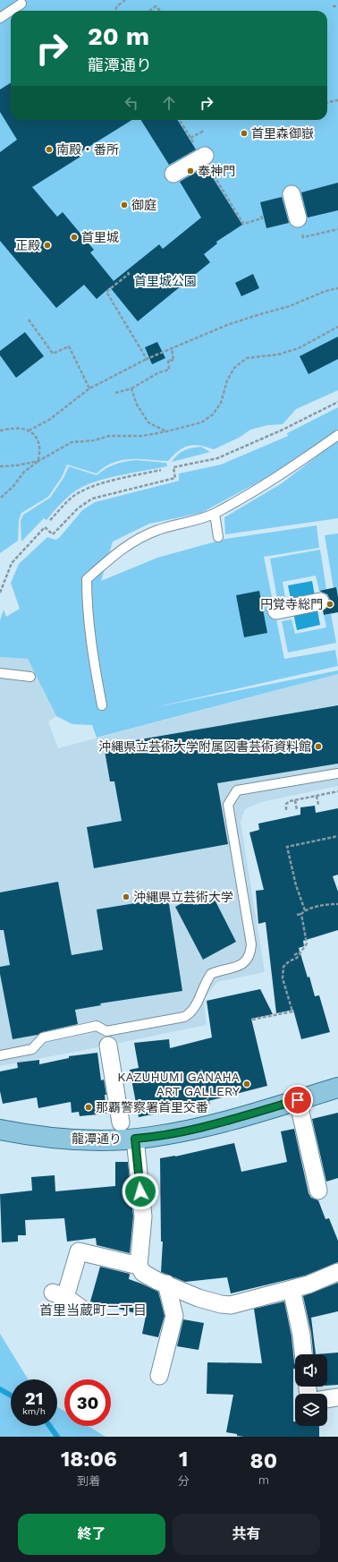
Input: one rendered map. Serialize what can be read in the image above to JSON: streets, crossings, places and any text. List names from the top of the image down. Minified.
{"streets":{"main road":["龍潭通り"]},"districts":["首里当蔵町二丁目"],"parks":["首里城公園"],"places":["首里森御嶽","南殿・番所","奉神門","御庭","首里城","正殿","円覚寺総門","沖縄県立芸術大学附属図書芸術資料館","沖縄県立芸術大学","KAZUHUMI GANAHA ART GALLERY","那覇警察署首里交番"],"page":{"turn":["20 m","龍潭通り"],"speed":"21 km/h","limit":"30","eta":["18:06","到着","1","分","80","m"],"buttons":["終了","共有"]}}
